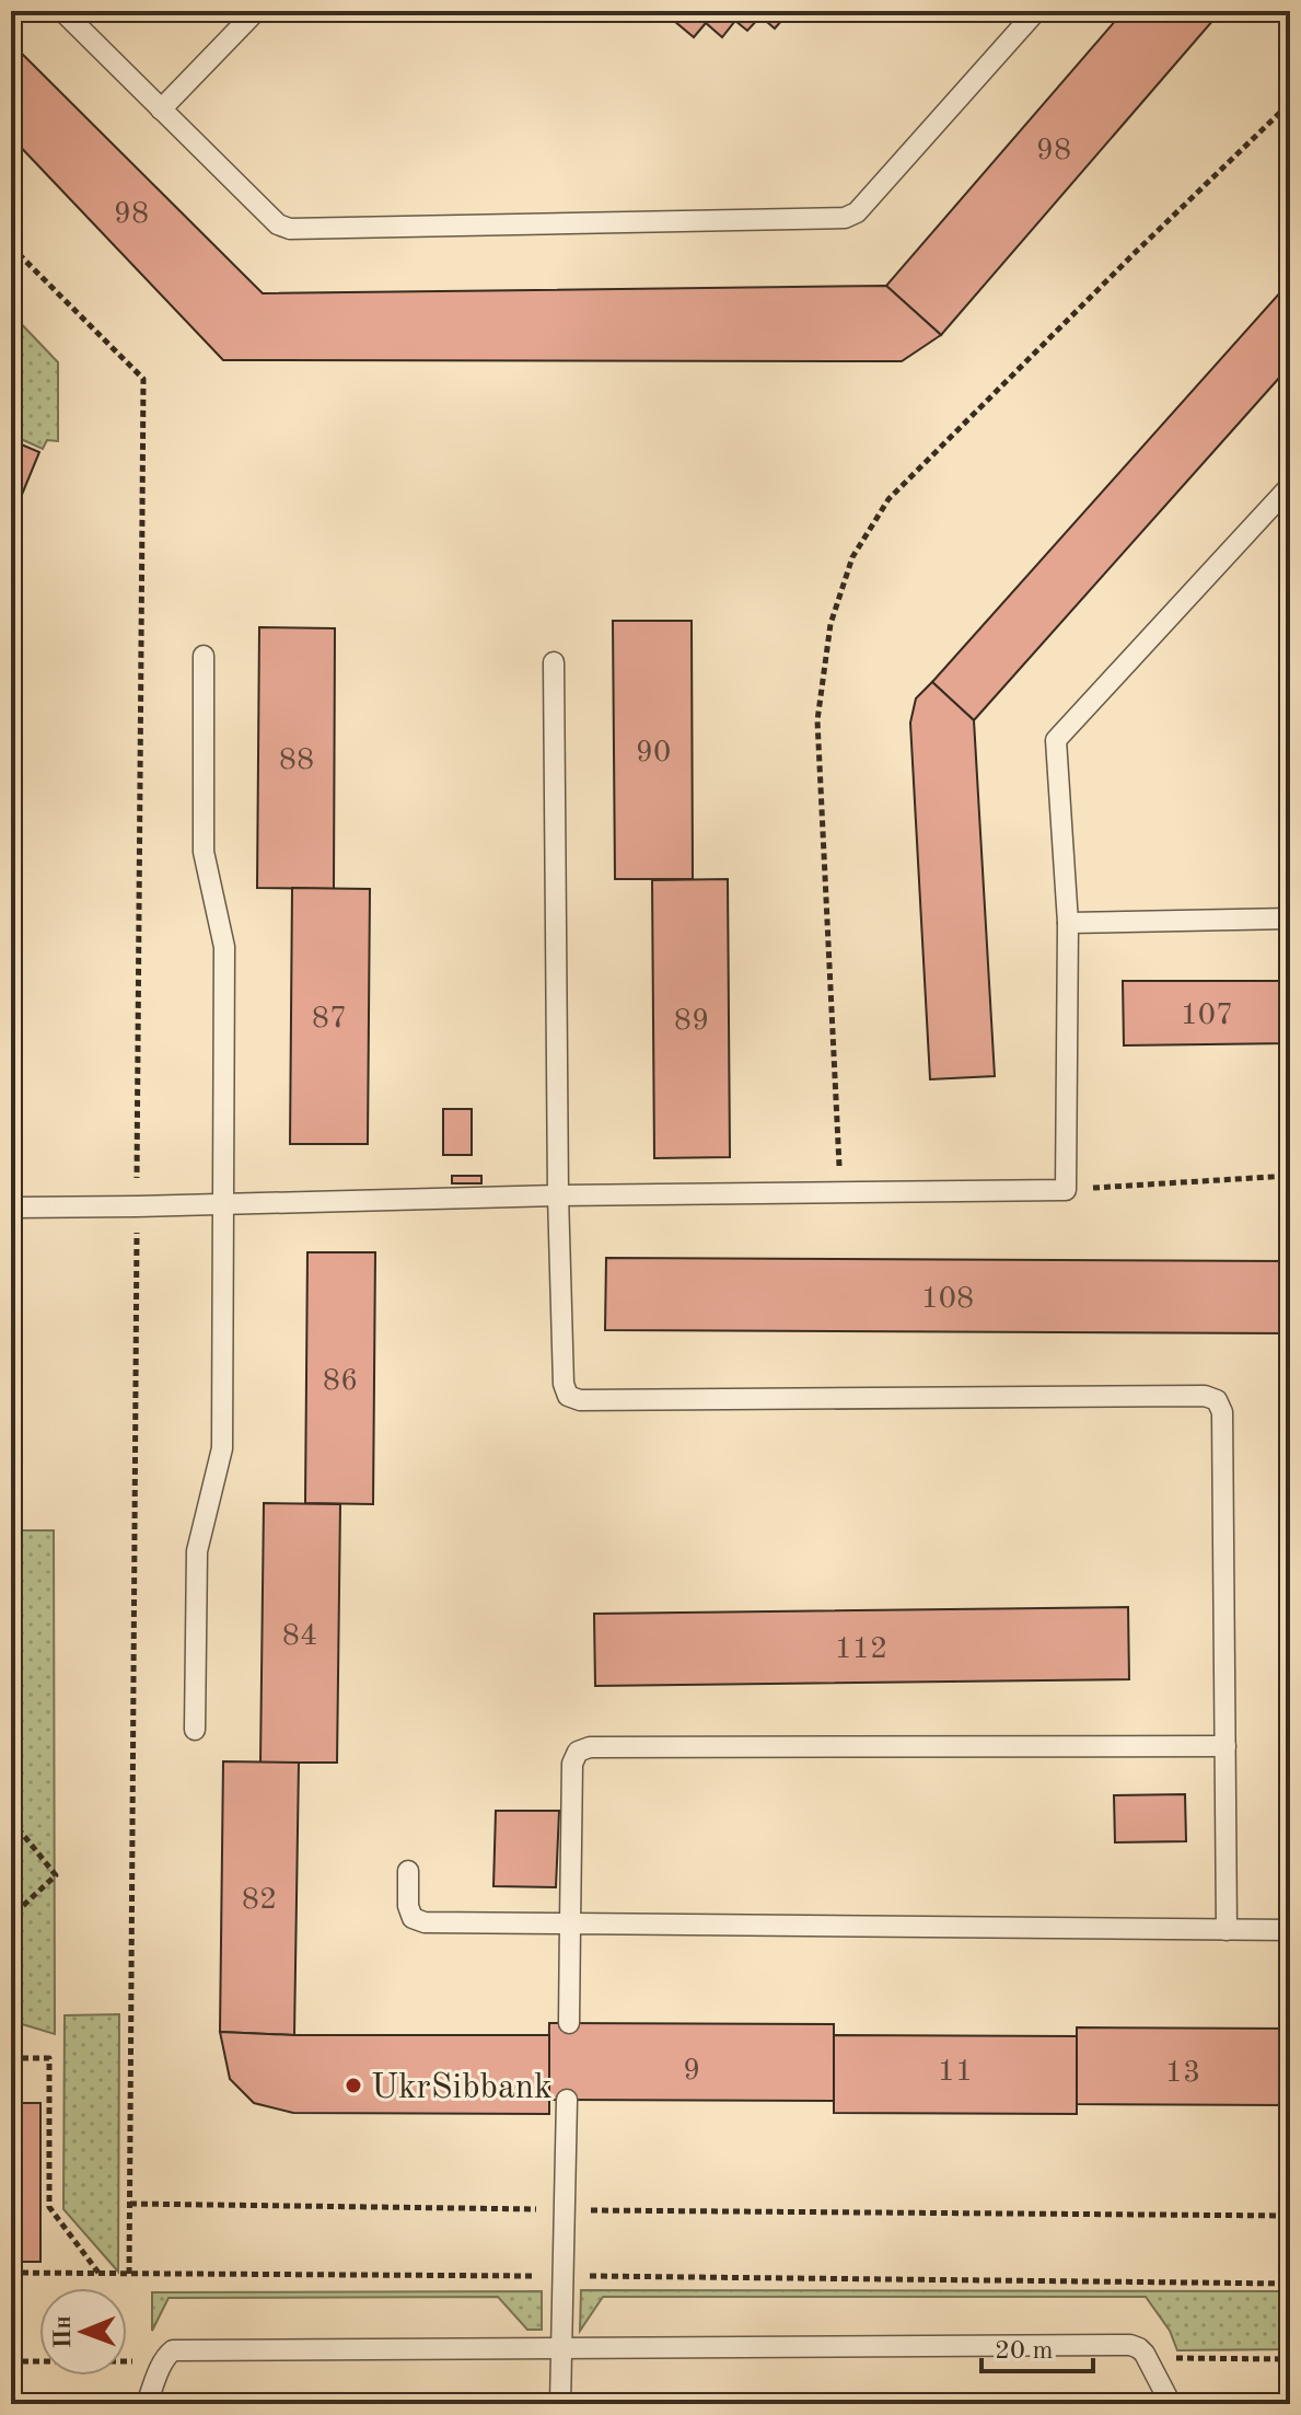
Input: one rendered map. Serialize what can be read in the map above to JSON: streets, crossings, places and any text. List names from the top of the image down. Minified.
{"places":["UkrSibbank"],"house_numbers":["98","98","90","88","107","87","89","108","86","84","112","82","9","11","13"],"scale_bar":"20 m","north":"left"}
